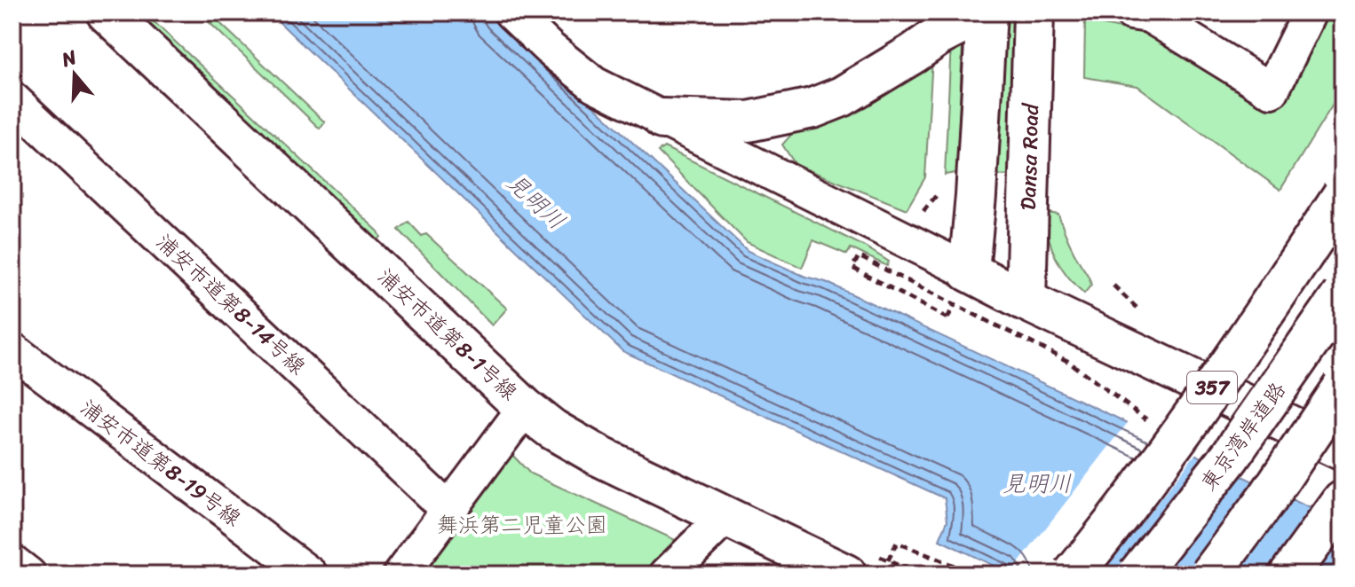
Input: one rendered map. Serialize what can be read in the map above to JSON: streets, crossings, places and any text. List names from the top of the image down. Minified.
{"streets":{"main road":["Dansa Road","浦安市道第8-1号線","357","東京湾岸道路"],"street":["浦安市道第8-14号線","浦安市道第8-19号線"]},"water":["見明川"],"parks":["舞浜第二児童公園"],"north":"top"}
